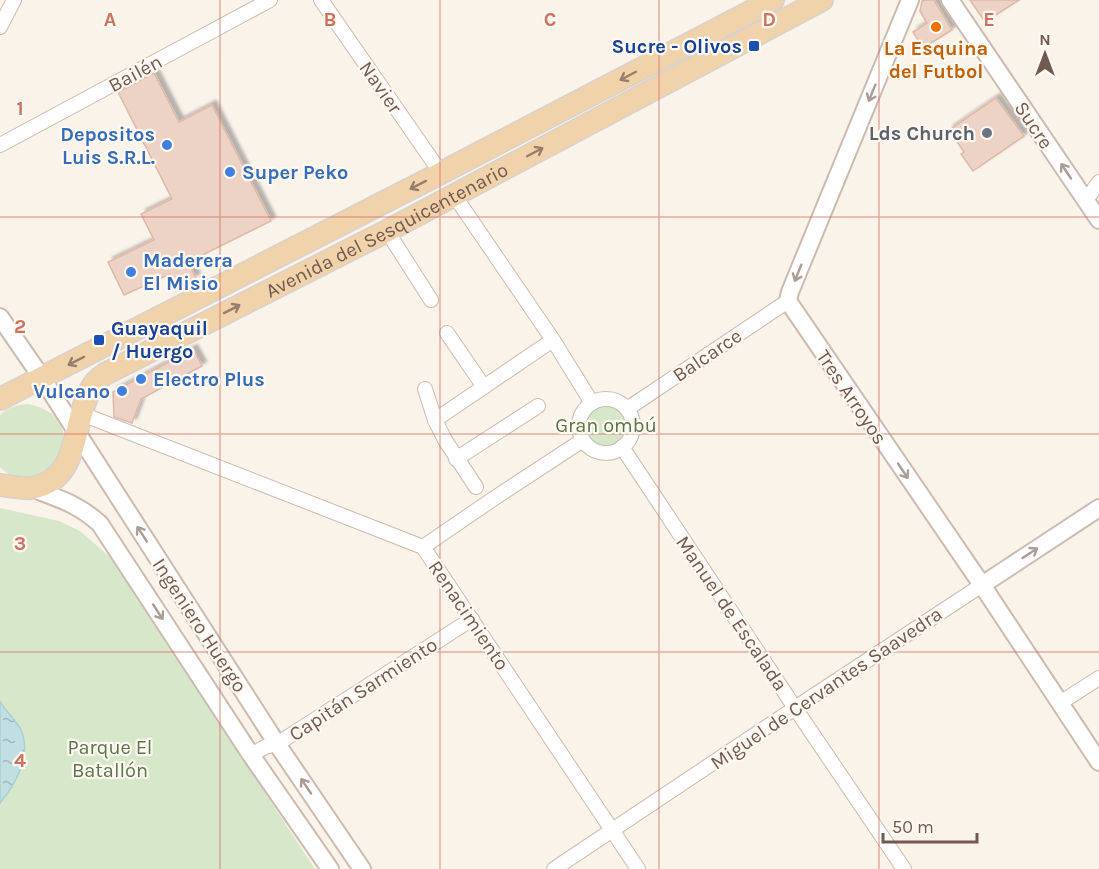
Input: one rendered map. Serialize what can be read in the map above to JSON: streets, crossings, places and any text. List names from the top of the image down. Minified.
{"streets":{"main road":["Avenida del Sesquicentenario"],"street":["Bailén","Navier","Sucre","Balcarce","Tres Arroyos","Manuel de Escalada","Renacimiento","Ingeniero Huergo","Miguel de Cervantes Saavedra","Capitán Sarmiento"]},"crossings":[["Navier","Avenida del Sesquicentenario"],["Avenida del Sesquicentenario","Renacimiento"],["Avenida del Sesquicentenario","Ingeniero Huergo"],["Balcarce","Tres Arroyos"],["Balcarce","Manuel de Escalada"],["Tres Arroyos","Miguel de Cervantes Saavedra"],["Manuel de Escalada","Miguel de Cervantes Saavedra"],["Renacimiento","Ingeniero Huergo"],["Renacimiento","Miguel de Cervantes Saavedra"],["Renacimiento","Capitán Sarmiento"],["Ingeniero Huergo","Capitán Sarmiento"]],"one_way":["Sucre","Tres Arroyos"],"parks":["Gran ombú","Parque El Batallón"],"places":{"other":["La Esquina del Futbol","Lds Church","Depositos Luis S.R.L.","Super Peko","Maderera El Misio","Electro Plus","Vulcano"],"transit":["Sucre - Olivos","Guayaquil / Huergo"]},"scale_bar":"50 m","north":"top","grid":{"columns":["A","B","C","D","E"],"rows":["1","2","3","4"]}}
